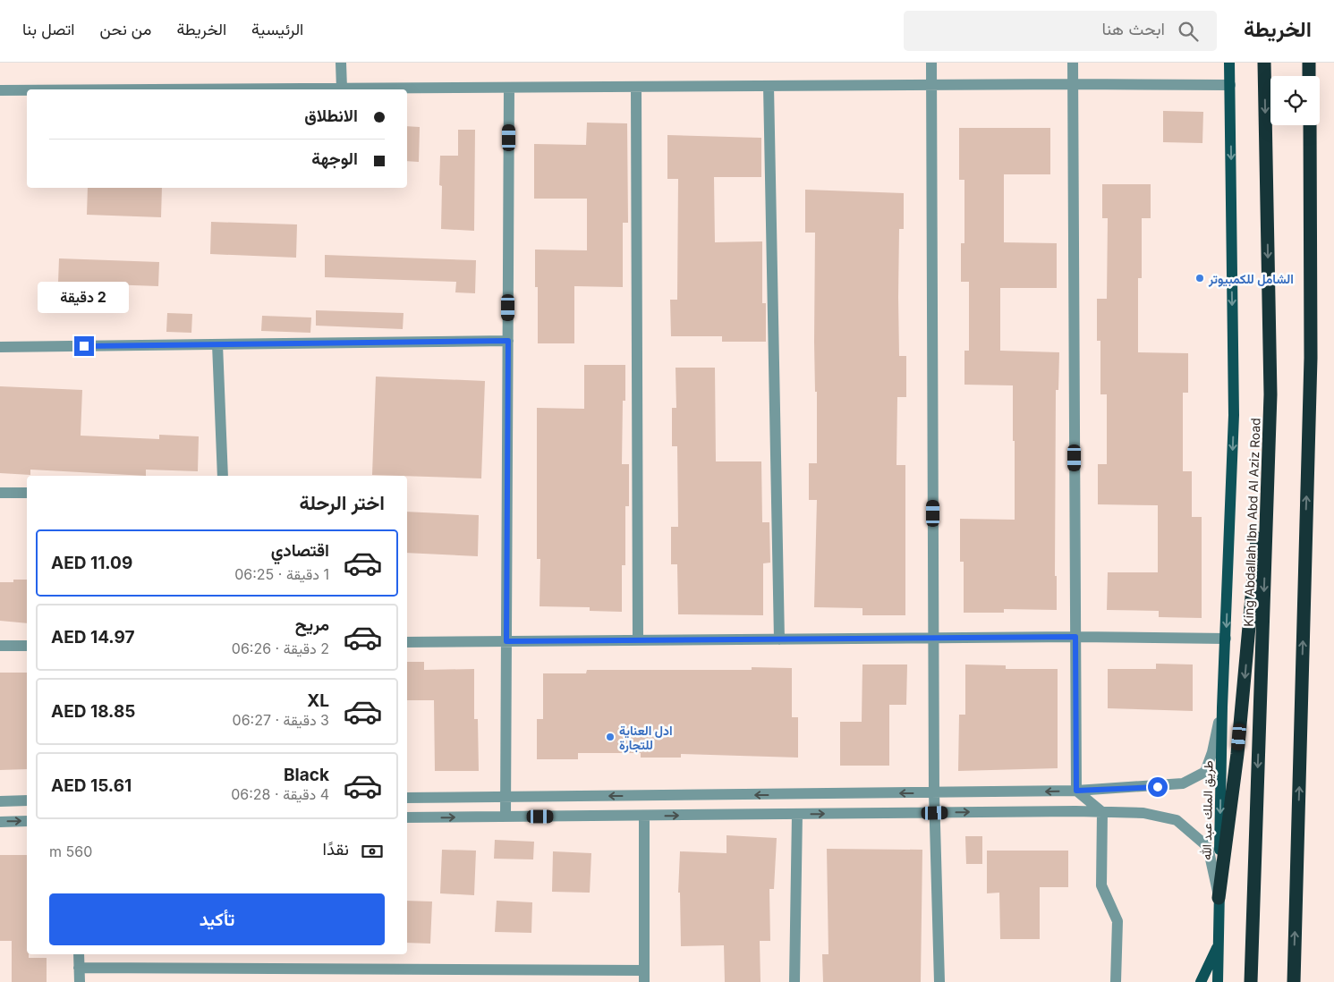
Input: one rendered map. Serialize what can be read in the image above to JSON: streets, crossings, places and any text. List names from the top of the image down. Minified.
{"streets":{"highway":["King Abdallah Ibn Abd Al Aziz Road"],"main road":["طريق الملك عبد الله"]},"one_way":["طريق الملك عبد الله"],"places":["الشامل للكمبيوتر","ادل العناية للتجارة"],"page":{"header":"الخريطة","search":"ابحث هنا","nav":["الرئيسية","الخريطة","من نحن","اتصل بنا"],"banner":["الانطلاق","الوجهة"],"bubble":"2 دقيقة","heading":"اختر الرحلة","list":[{"name":"اقتصادي","note":"1 دقيقة · 06:25","value":"AED 11.09"},{"name":"مريح","note":"2 دقيقة · 06:26","value":"AED 14.97"},{"name":"XL","note":"3 دقيقة · 06:27","value":"AED 18.85"},{"name":"Black","note":"4 دقيقة · 06:28","value":"AED 15.61"}],"pay":["نقدًا","560 m"],"buttons":"تأكيد"}}
